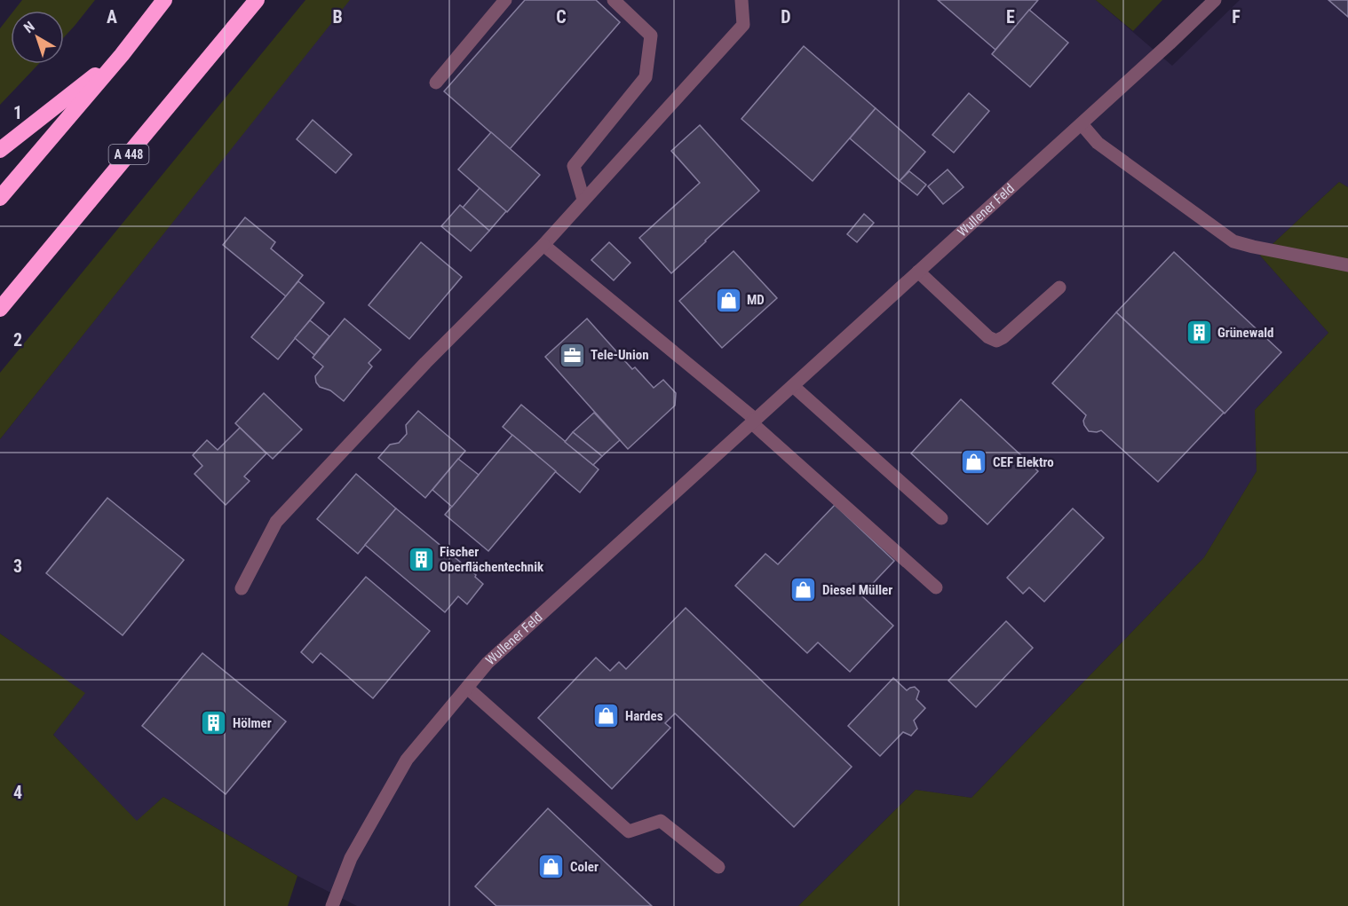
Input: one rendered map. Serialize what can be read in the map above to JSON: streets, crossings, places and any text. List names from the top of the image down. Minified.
{"streets":{"highway":["A 448"],"street":["Wullener Feld"]},"places":{"shop":["MD","CEF Elektro","Diesel Müller","Hardes","Coler"],"building":["Grünewald","Fischer Oberflächentechnik","Hölmer"],"office":["Tele-Union"]},"north":"top left","grid":{"columns":["A","B","C","D","E","F"],"rows":["1","2","3","4"]}}
